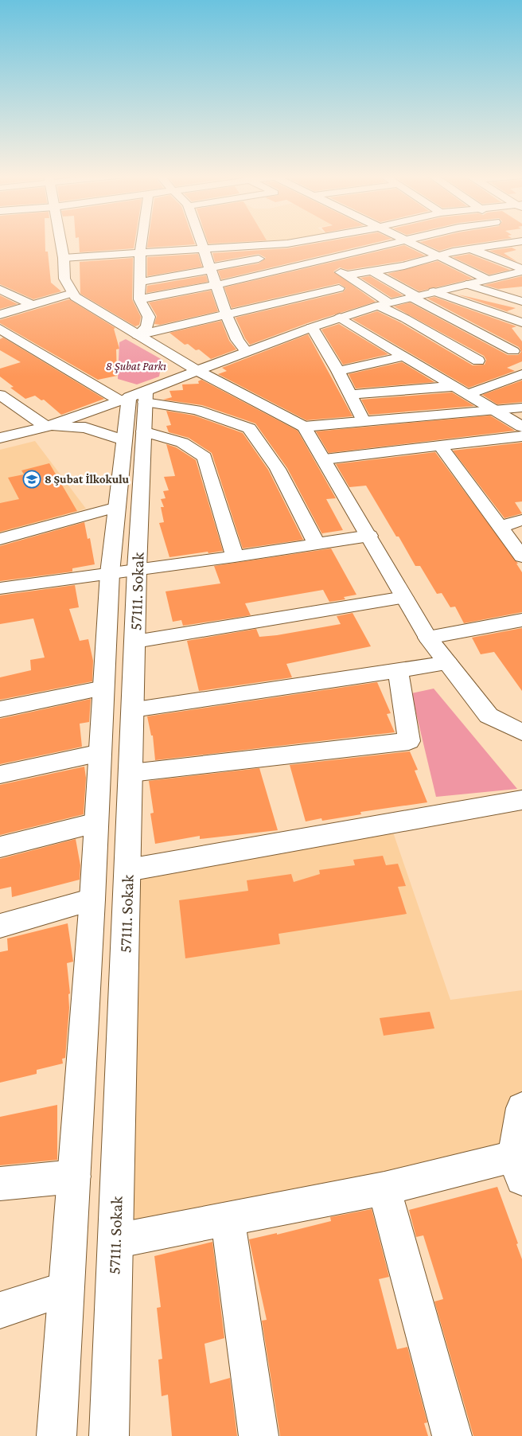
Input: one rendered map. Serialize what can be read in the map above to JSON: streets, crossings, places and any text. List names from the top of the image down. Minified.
{"streets":{"street":["57111. Sokak"]},"parks":["8 Şubat Parkı"],"places":{"school or university":["8 Şubat İlkokulu"]}}
